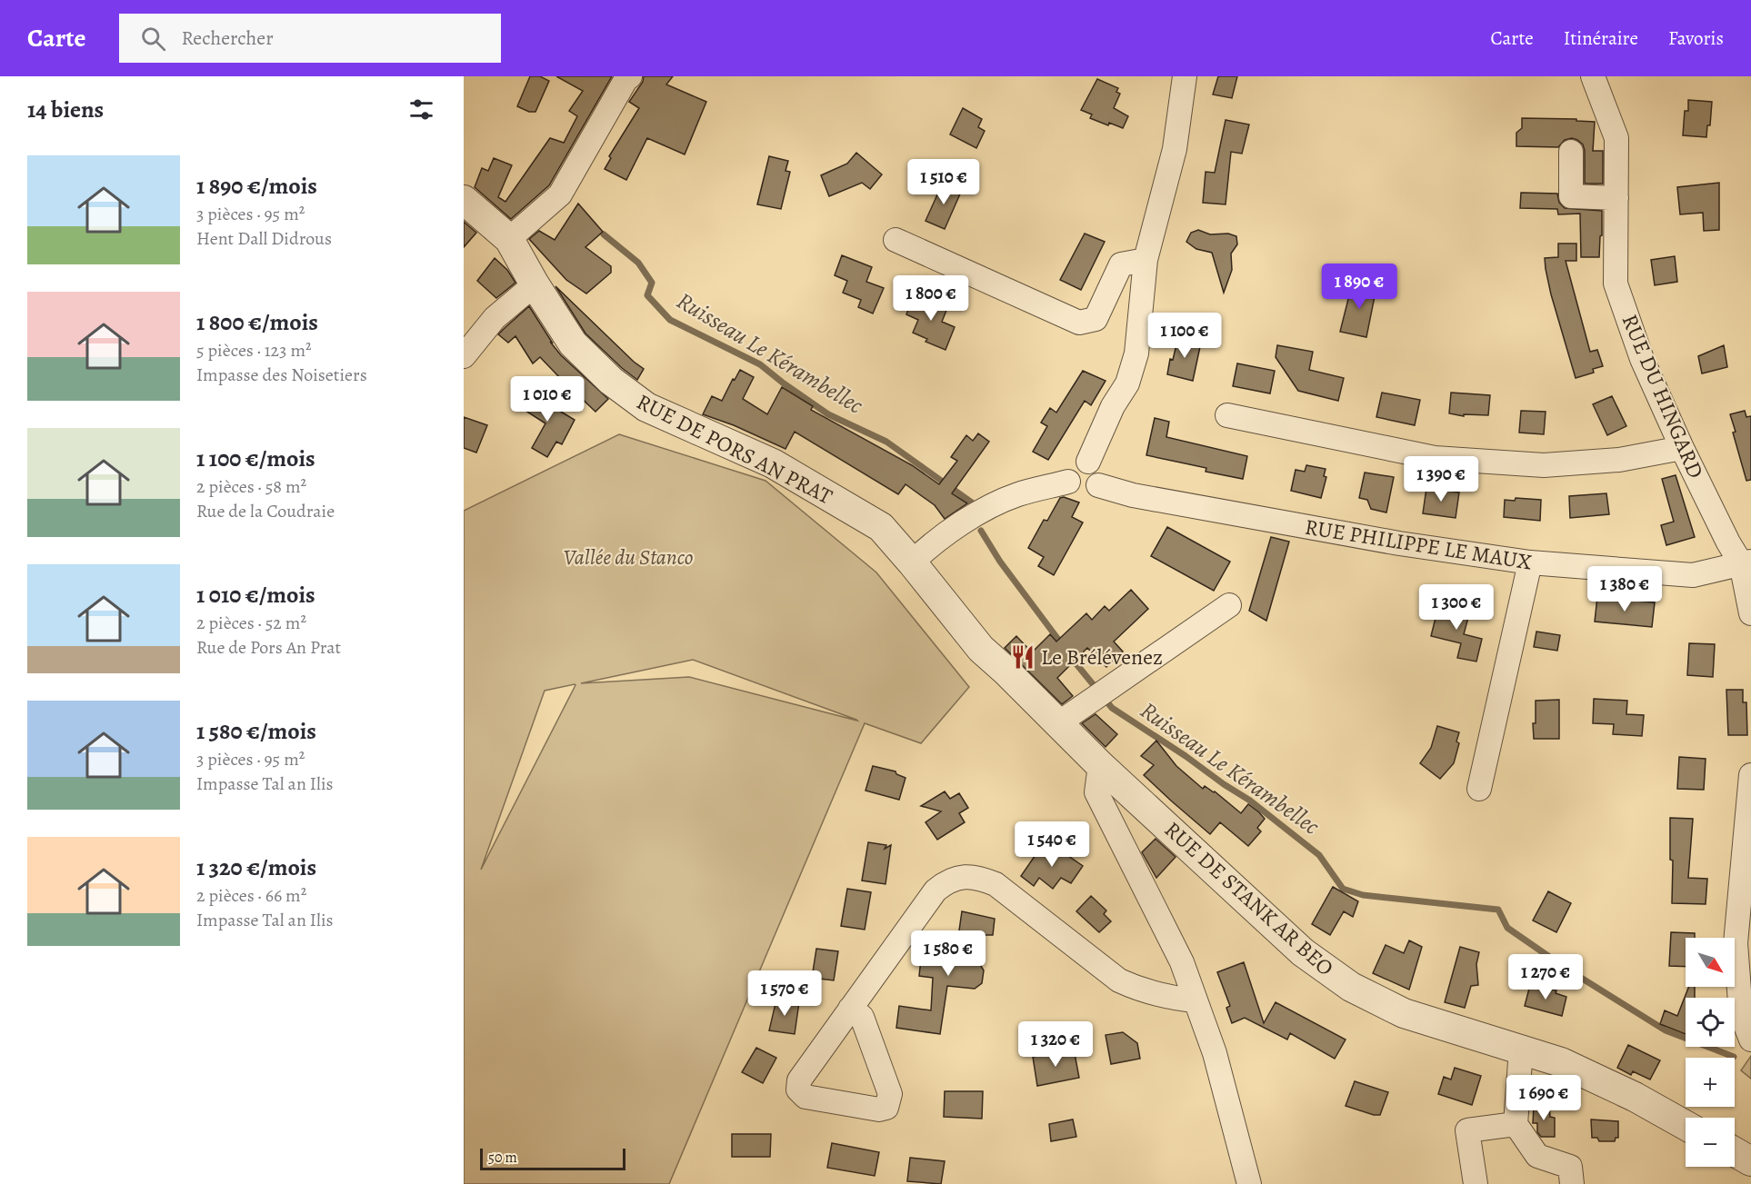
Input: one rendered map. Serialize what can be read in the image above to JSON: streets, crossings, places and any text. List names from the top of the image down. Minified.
{"streets":{"street":["RUE DU HINGARD","RUE DE PORS AN PRAT","RUE PHILIPPE LE MAUX","RUE DE STANK AR BEO"]},"crossings":[["RUE DU HINGARD","RUE PHILIPPE LE MAUX"],["RUE DE PORS AN PRAT","RUE DE STANK AR BEO"]],"water":["Ruisseau Le Kérambellec"],"parks":["Vallée du Stanco"],"places":{"restaurant":["Le Brélévenez"]},"scale_bar":"50 m","north":"bottom right","page":{"header":"Carte","search":"Rechercher","nav":["Carte","Itinéraire","Favoris"],"heading":"14 biens","list":[{"name":"1 890 €/mois","note":"3 pièces · 95 m² · Hent Dall Didrous"},{"name":"1 800 €/mois","note":"5 pièces · 123 m² · Impasse des Noisetiers"},{"name":"1 100 €/mois","note":"2 pièces · 58 m² · Rue de la Coudraie"},{"name":"1 010 €/mois","note":"2 pièces · 52 m² · Rue de Pors An Prat"},{"name":"1 580 €/mois","note":"3 pièces · 95 m² · Impasse Tal an Ilis"},{"name":"1 320 €/mois","note":"2 pièces · 66 m² · Impasse Tal an Ilis"}],"price":["1 510 €","1 890 €","1 800 €","1 100 €","1 010 €","1 390 €","1 380 €","1 300 €","1 540 €","1 580 €","1 270 €","1 570 €","1 320 €","1 690 €"],"map_buttons":["+","−"],"scale":"50 m"}}
